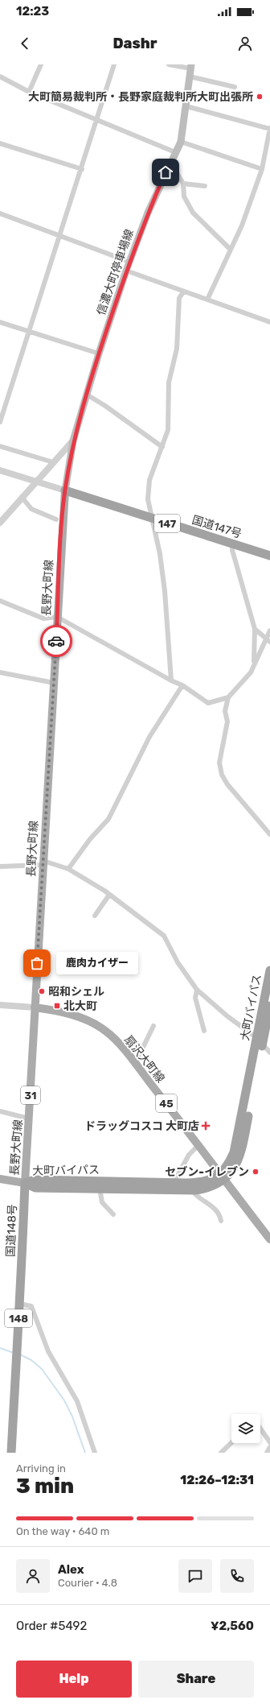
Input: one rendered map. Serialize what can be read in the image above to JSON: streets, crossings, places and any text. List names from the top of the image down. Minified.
{"streets":{"highway":["147","国道147号","大町バイパス","国道148号","148"],"main road":["信濃大町停車場線","長野大町線","扇沢大町線","31","45"]},"crossings":[["信濃大町停車場線","国道147号"],["信濃大町停車場線","長野大町線"],["国道147号","長野大町線"],["長野大町線","大町バイパス"],["長野大町線","扇沢大町線"],["長野大町線","国道148号"],["大町バイパス","扇沢大町線"],["大町バイパス","国道148号"]],"places":{"other":["大町簡易裁判所・長野家庭裁判所大町出張所","鹿肉カイザー","昭和シェル","セブン-イレブン"],"transit":["北大町"],"health":["ドラッグコスコ 大町店"]},"page":{"status":"12:23","header":"Dashr","bubble":"鹿肉カイザー","heading":["3 min","Arriving in","12:26–12:31"],"panel":["Alex","Courier · 4.8","Order #5492","¥2,560"],"bar":"On the way · 640 m","buttons":["Help","Share"]}}
